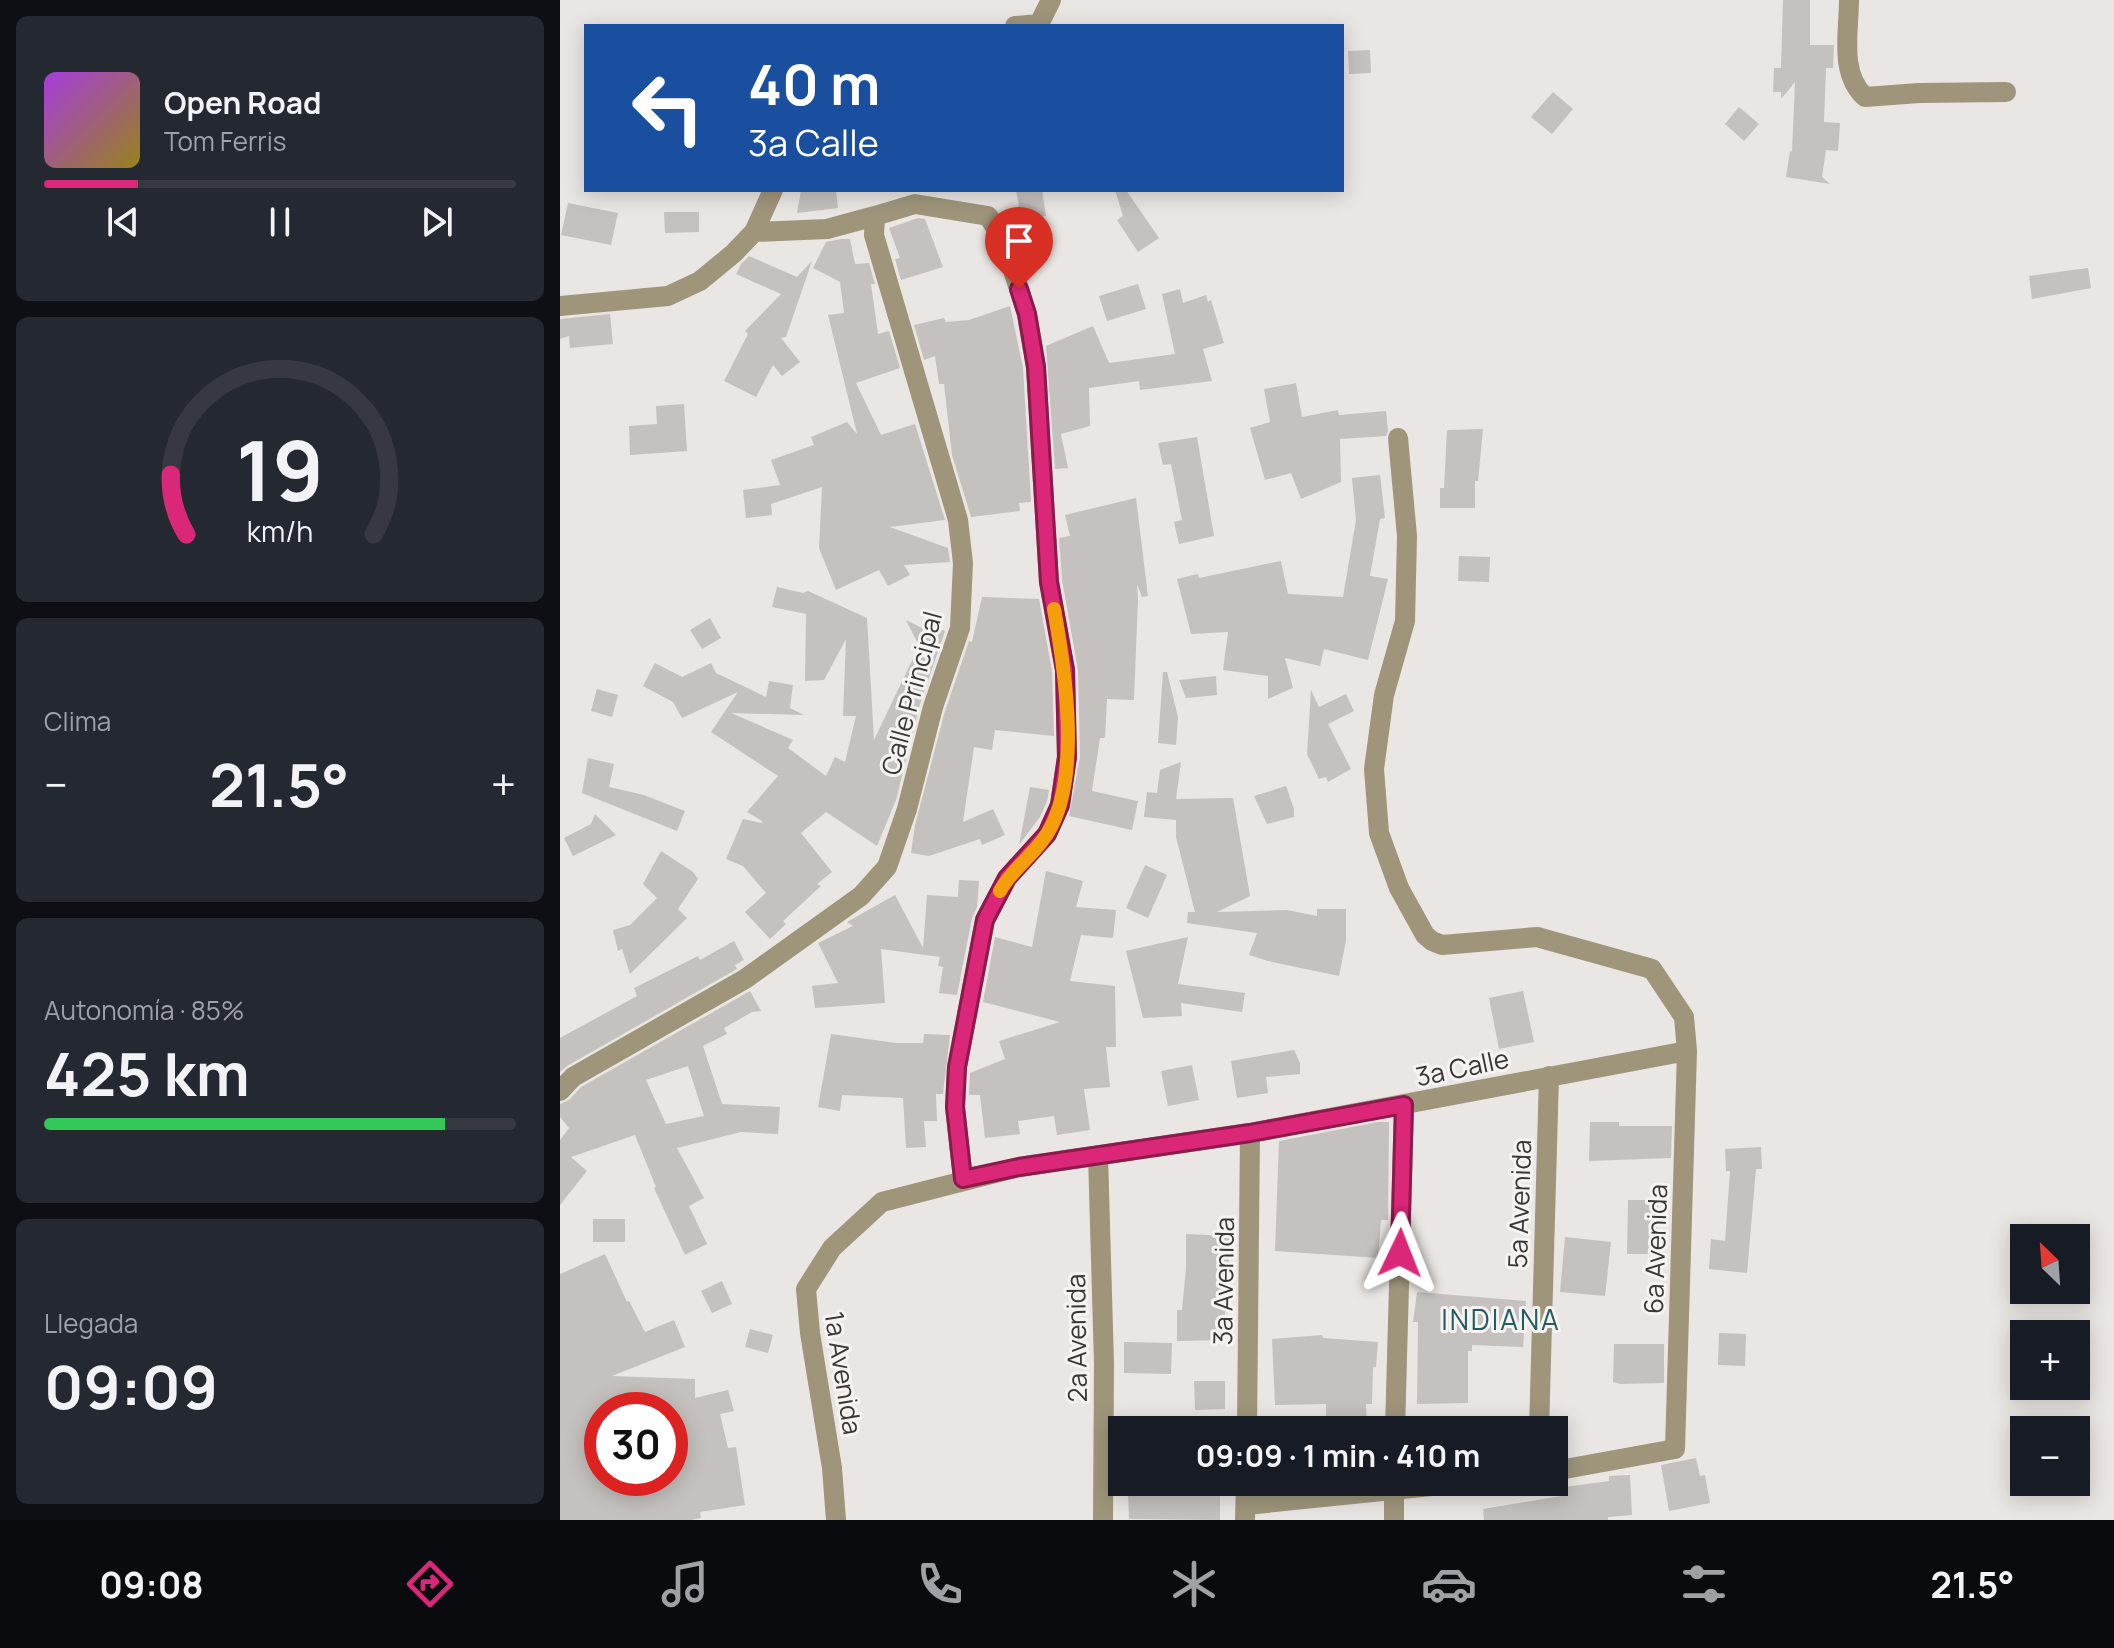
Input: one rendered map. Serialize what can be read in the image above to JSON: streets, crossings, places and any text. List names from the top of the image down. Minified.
{"streets":{"street":["Calle Principal","3a Calle","5a Avenida","6a Avenida","3a Avenida","2a Avenida","1a Avenida"]},"crossings":[["3a Calle","5a Avenida"],["3a Calle","6a Avenida"],["3a Calle","3a Avenida"],["3a Calle","2a Avenida"],["3a Calle","1a Avenida"]],"districts":["INDIANA"],"north":"top left","page":{"turn":["40 m","3a Calle"],"song":["Open Road","Tom Ferris"],"tile":["Clima",["Autonomía · 85%","425 km"],["Llegada","09:09"]],"heat":["−","21.5°","+"],"map_buttons":["+","−"],"limit":"30","trip":"09:09 · 1 min · 410 m","tabs":["09:08","21.5°"],"gauge":["19","km/h"]}}
